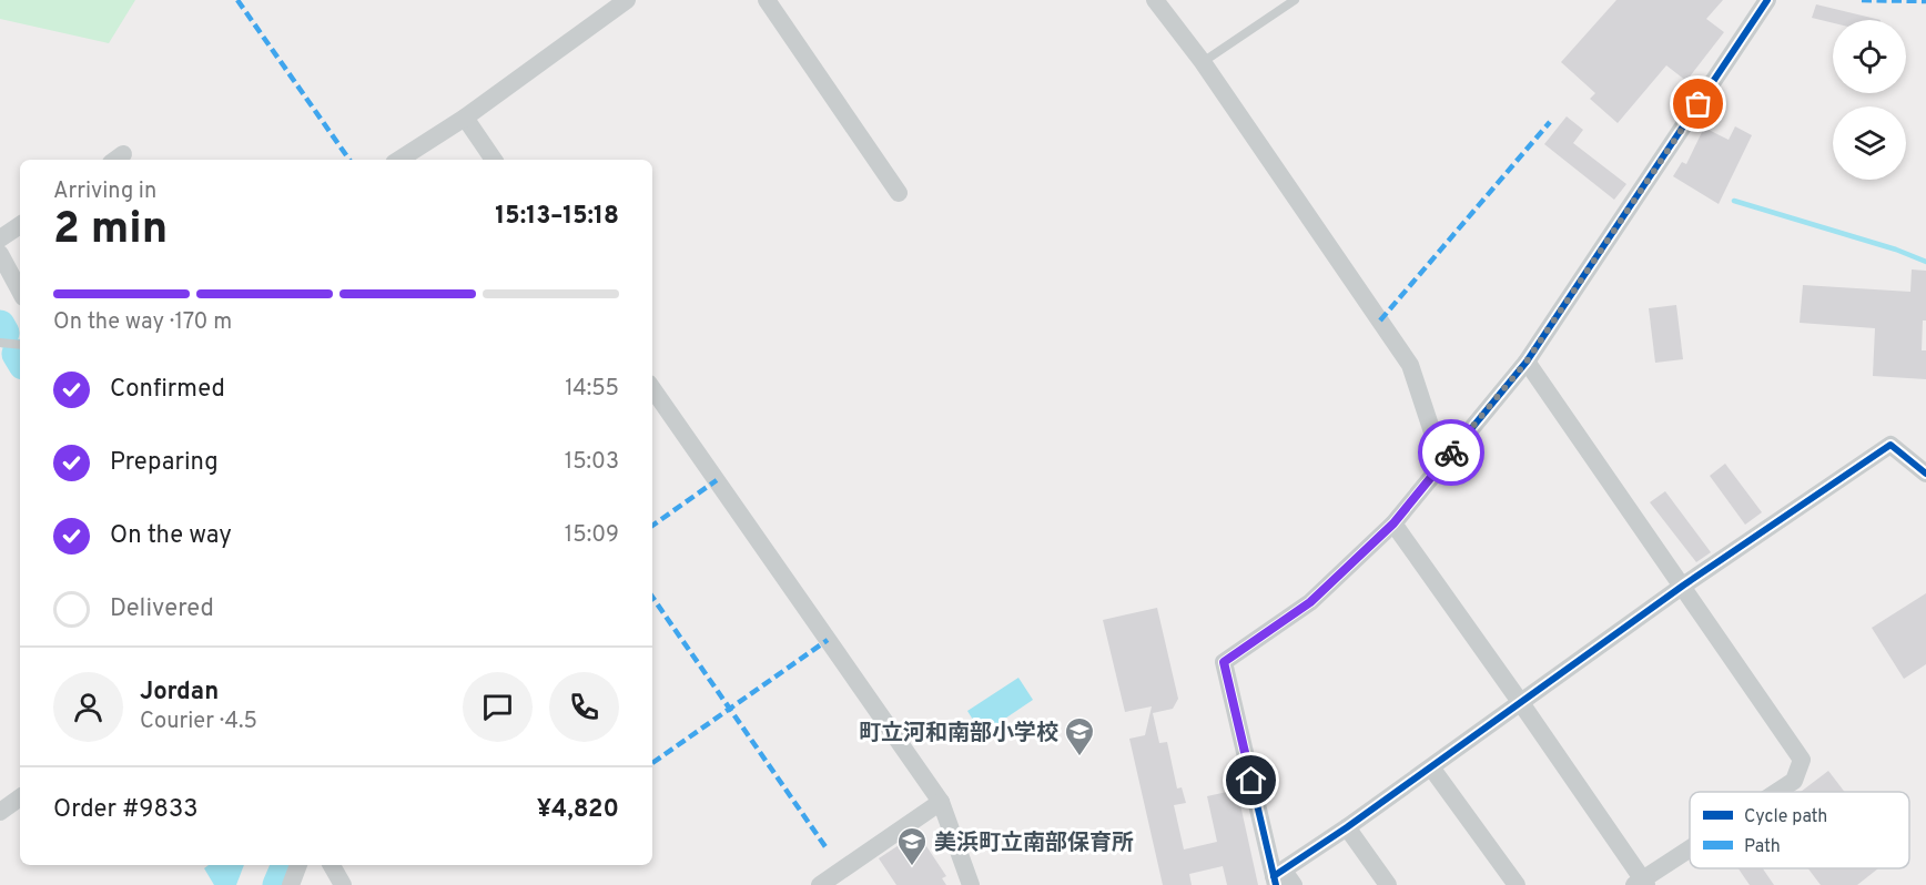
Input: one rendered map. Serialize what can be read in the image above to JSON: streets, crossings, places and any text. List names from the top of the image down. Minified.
{"places":{"school or university":["町立河和南部小学校","美浜町立南部保育所"]},"legend":["Cycle path","Path"],"page":{"heading":["2 min","Arriving in","15:13–15:18"],"panel":["Jordan","Courier · 4.5","Order #9833","¥4,820"],"bar":"On the way · 170 m","list":[["Confirmed","14:55"],["Preparing","15:03"],["On the way","15:09"],"Delivered"]}}
